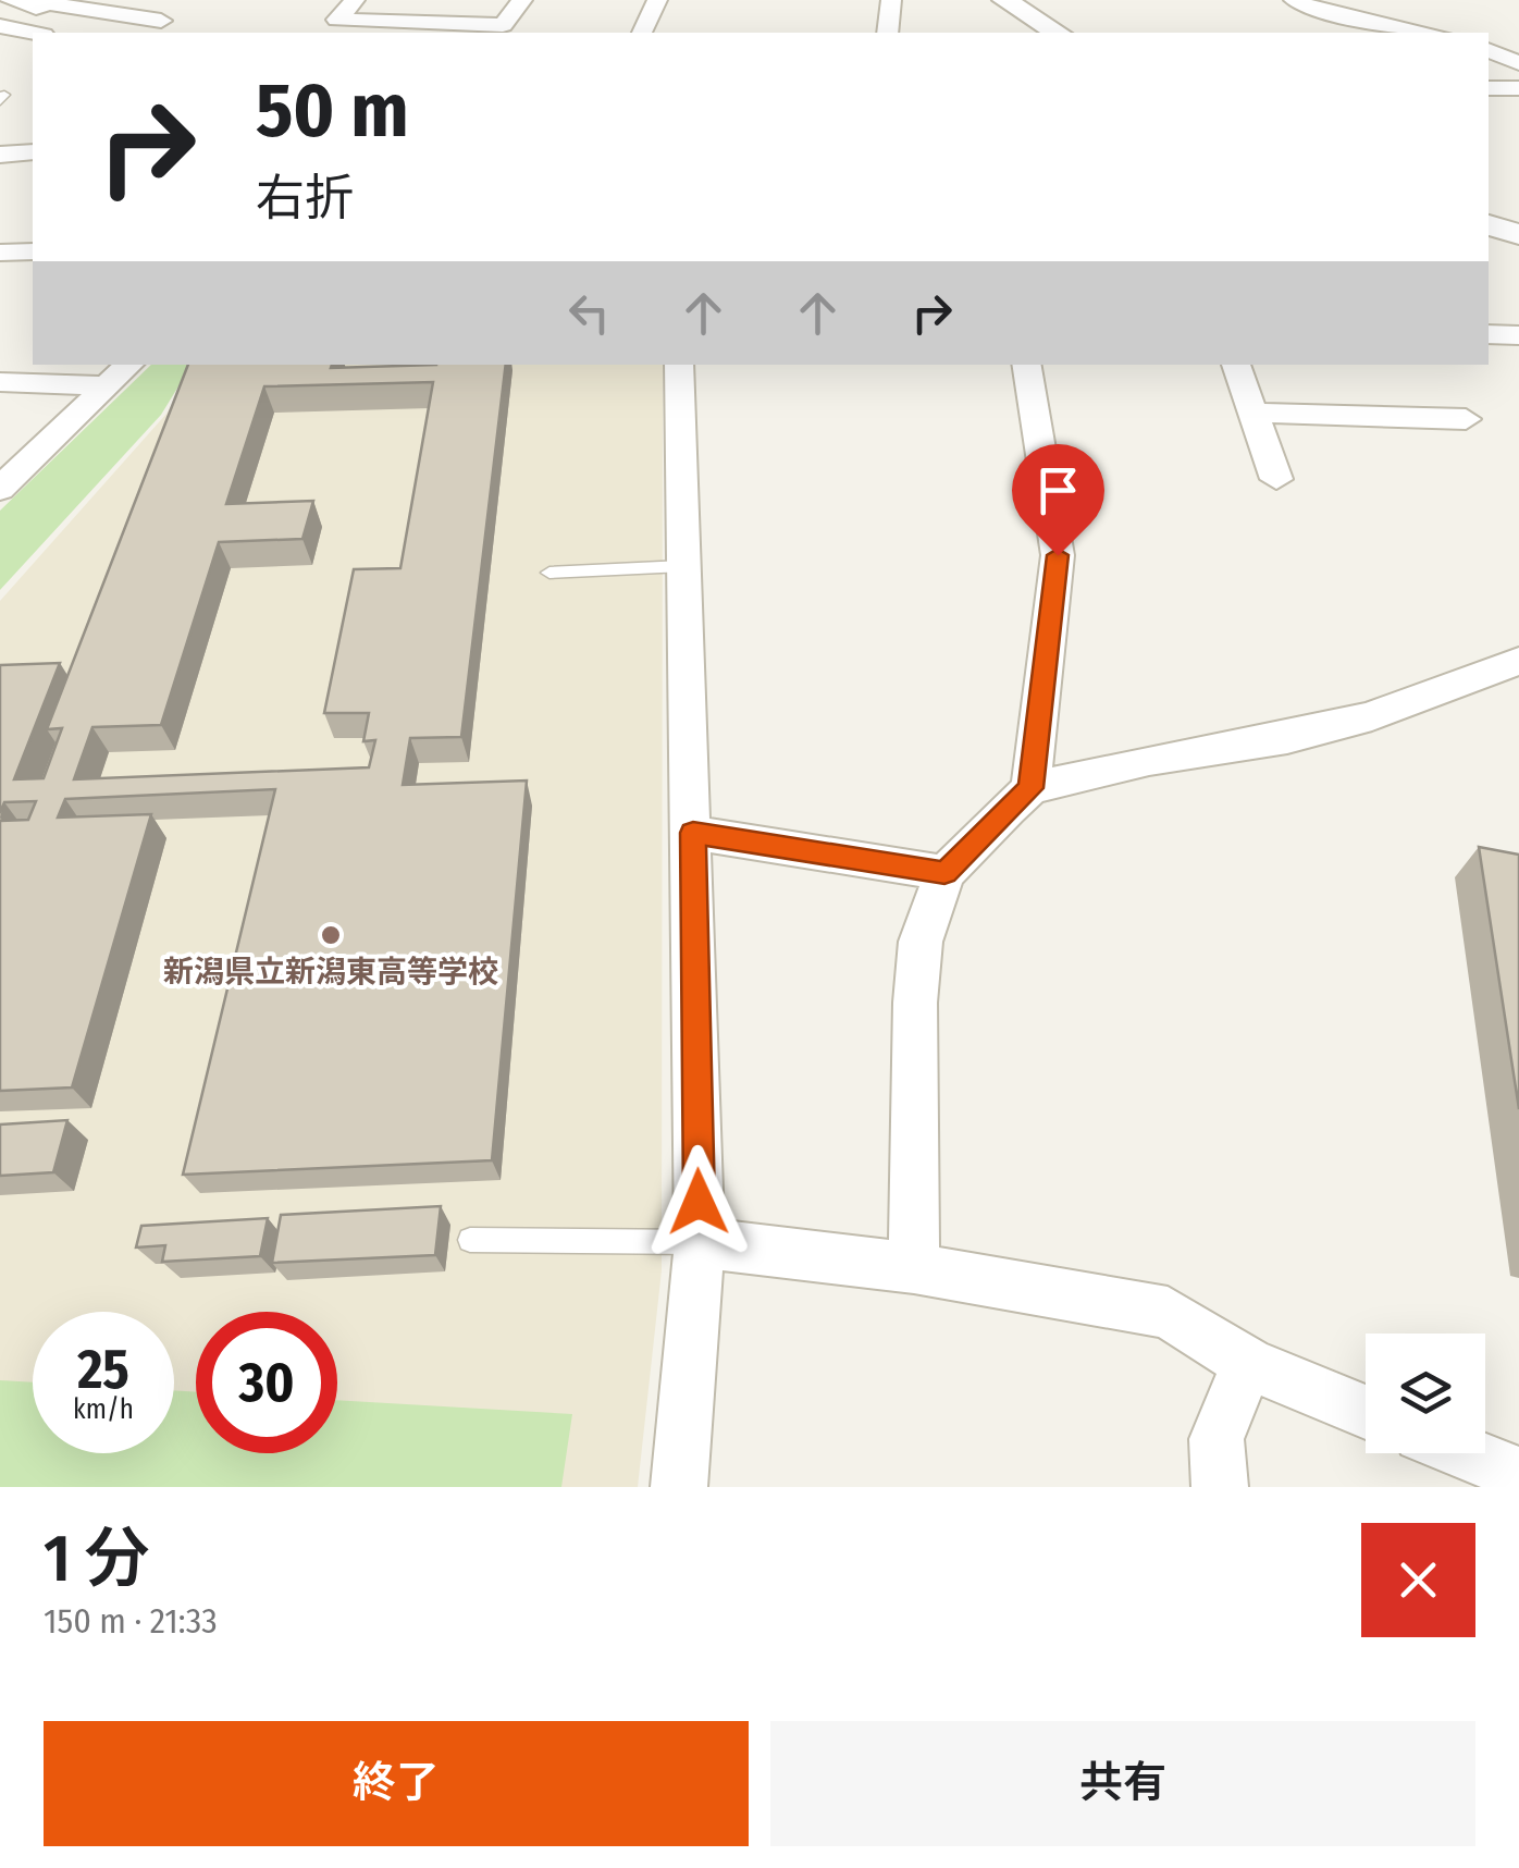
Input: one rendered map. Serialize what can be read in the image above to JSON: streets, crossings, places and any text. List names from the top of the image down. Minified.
{"places":["新潟県立新潟東高等学校"],"page":{"turn":["50 m","右折"],"speed":"25 km/h","limit":"30","heading":["1 分","150 m · 21:33"],"buttons":["終了","共有"]}}
